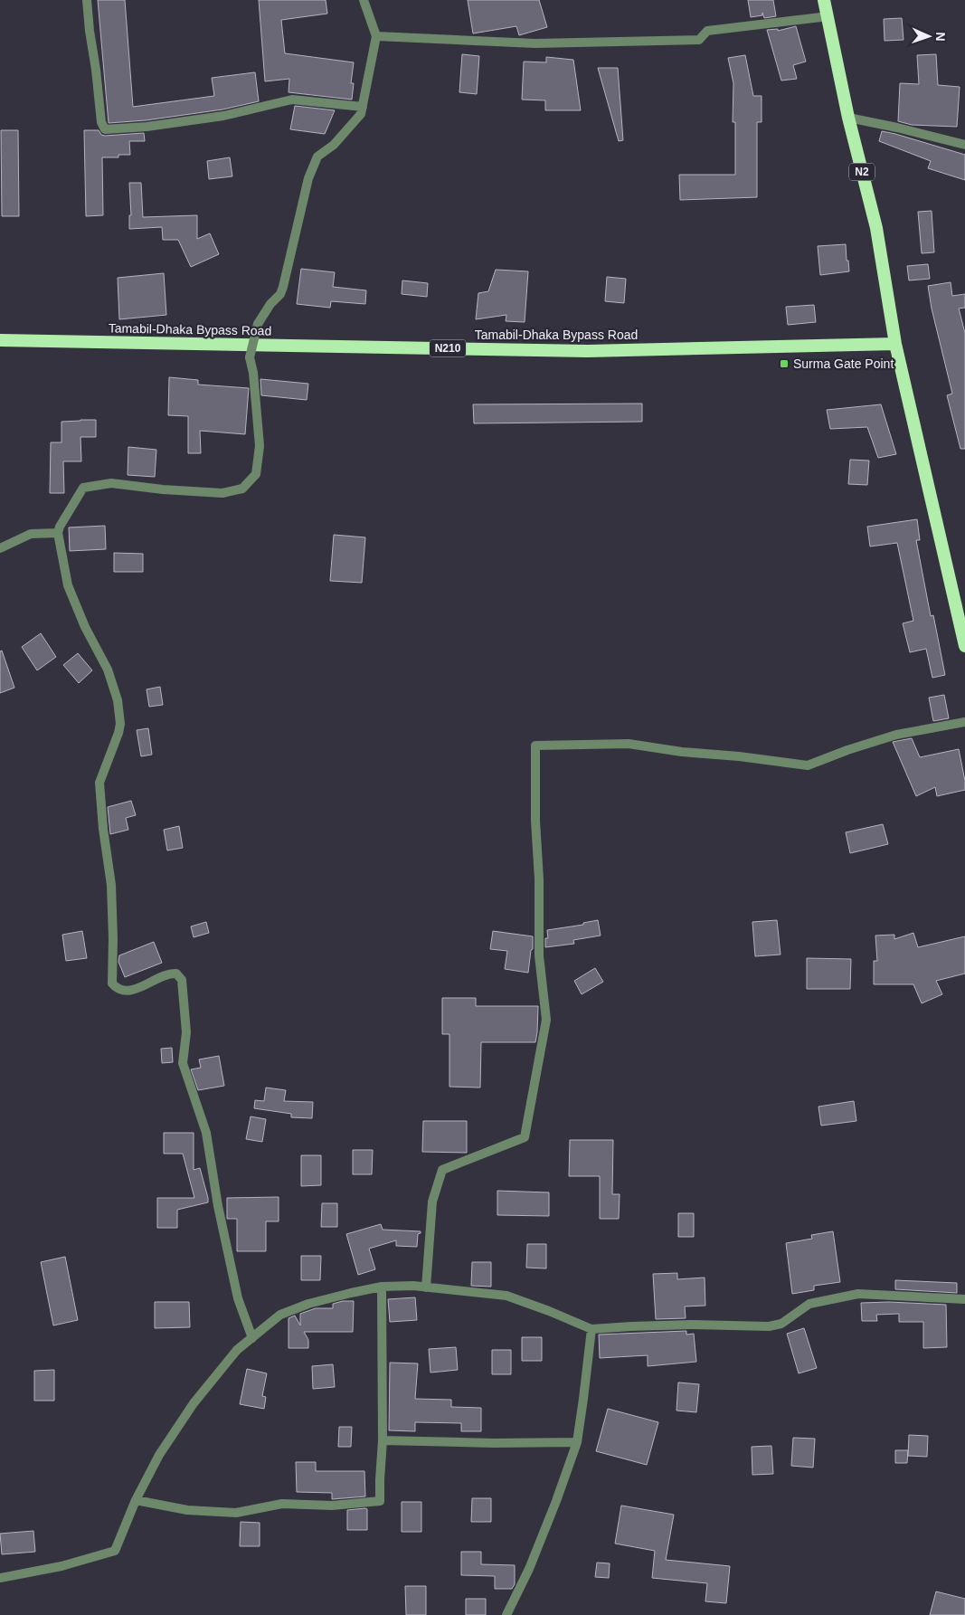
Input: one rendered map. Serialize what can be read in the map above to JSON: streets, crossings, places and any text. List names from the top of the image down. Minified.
{"streets":{"highway":["N2","Tamabil-Dhaka Bypass Road","N210"]},"crossings":[["N2","Tamabil-Dhaka Bypass Road"]],"places":{"transit":["Surma Gate Point"]},"north":"right"}
